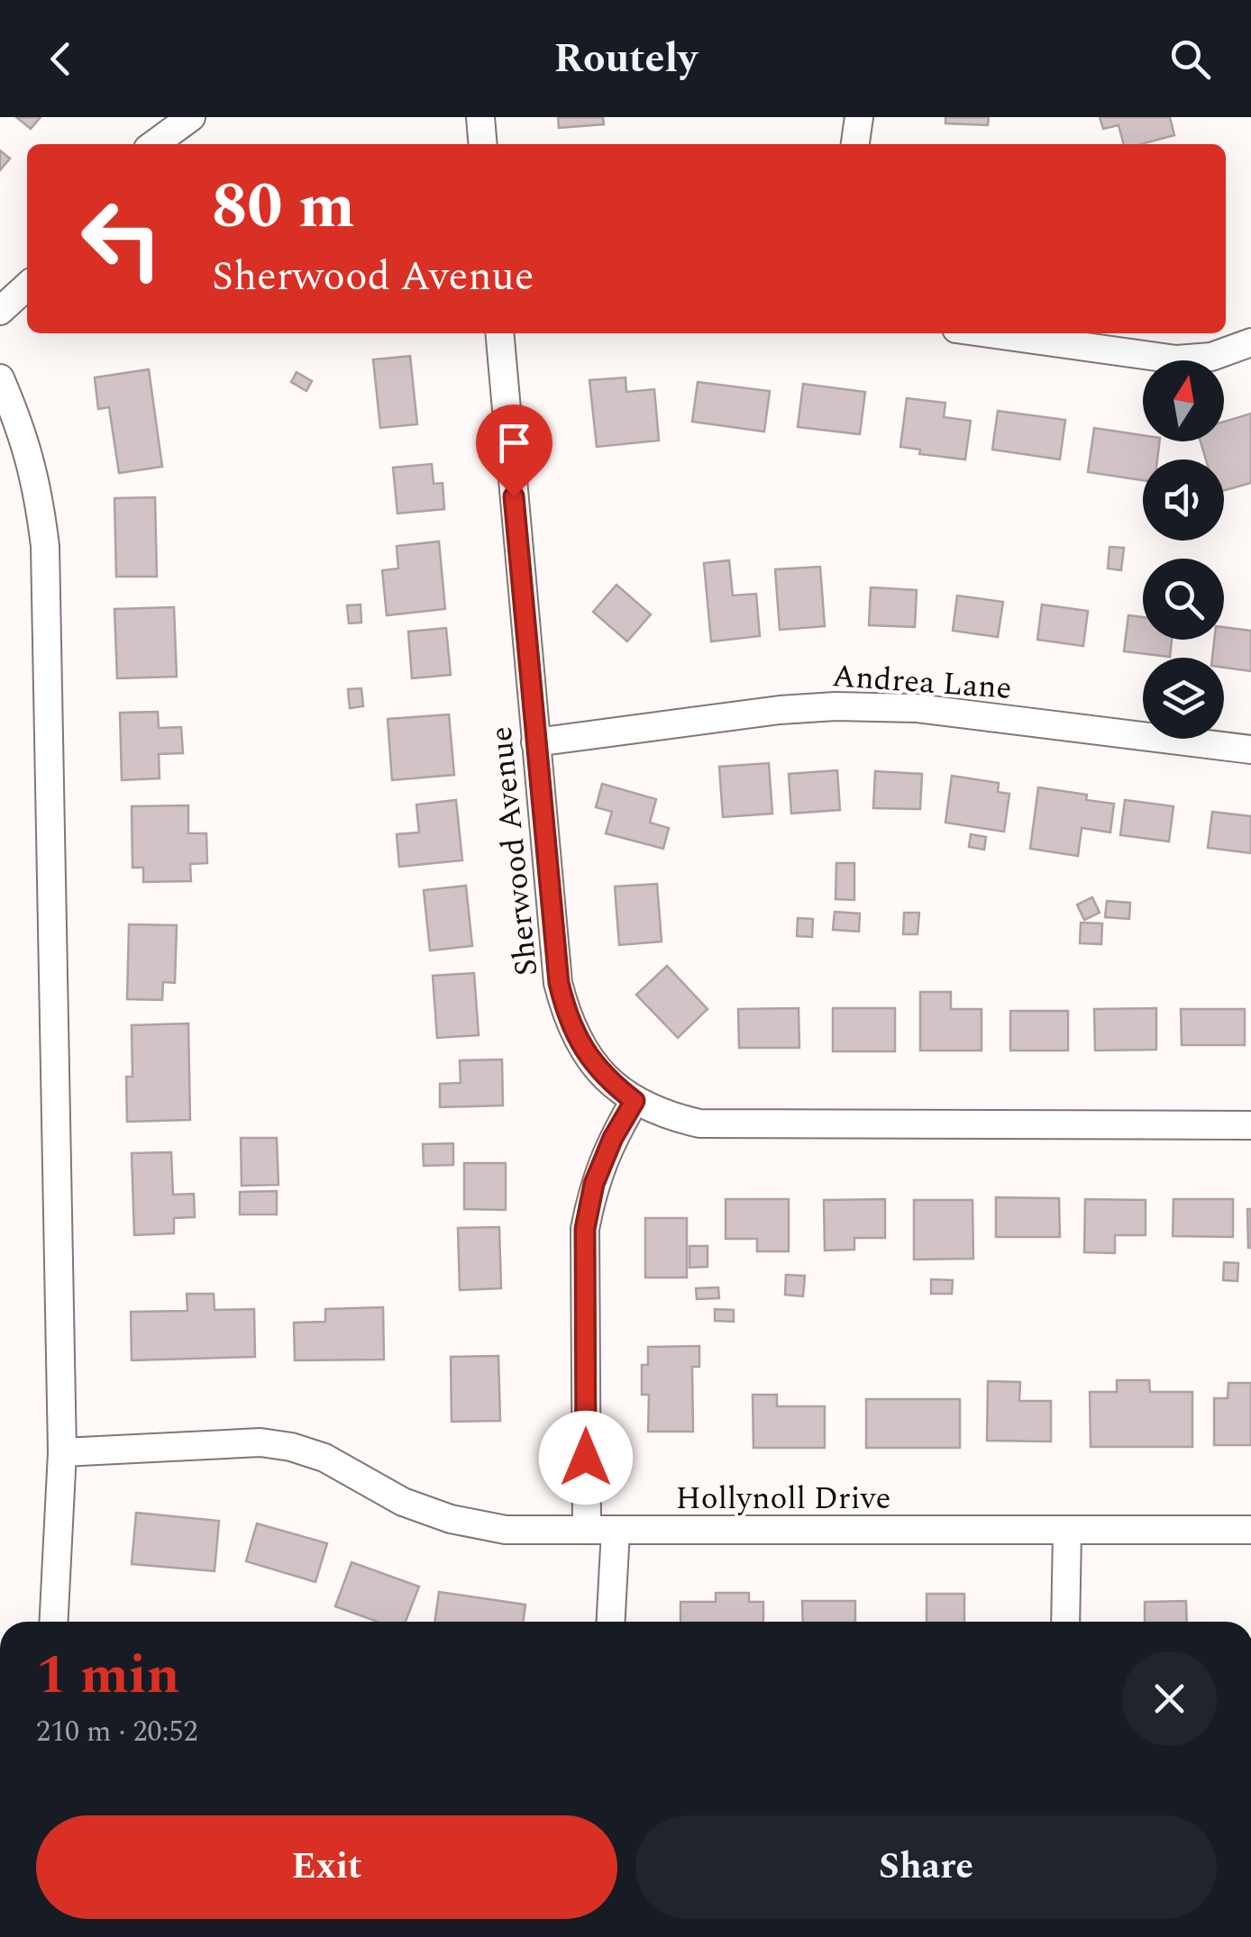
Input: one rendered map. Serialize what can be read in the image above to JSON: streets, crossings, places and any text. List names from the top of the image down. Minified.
{"streets":{"street":["Andrea Lane","Sherwood Avenue","Hollynoll Drive"]},"crossings":[["Andrea Lane","Sherwood Avenue"]],"north":"top","page":{"header":"Routely","turn":["80 m","Sherwood Avenue"],"heading":["1 min","210 m · 20:52"],"buttons":["Exit","Share"]}}
